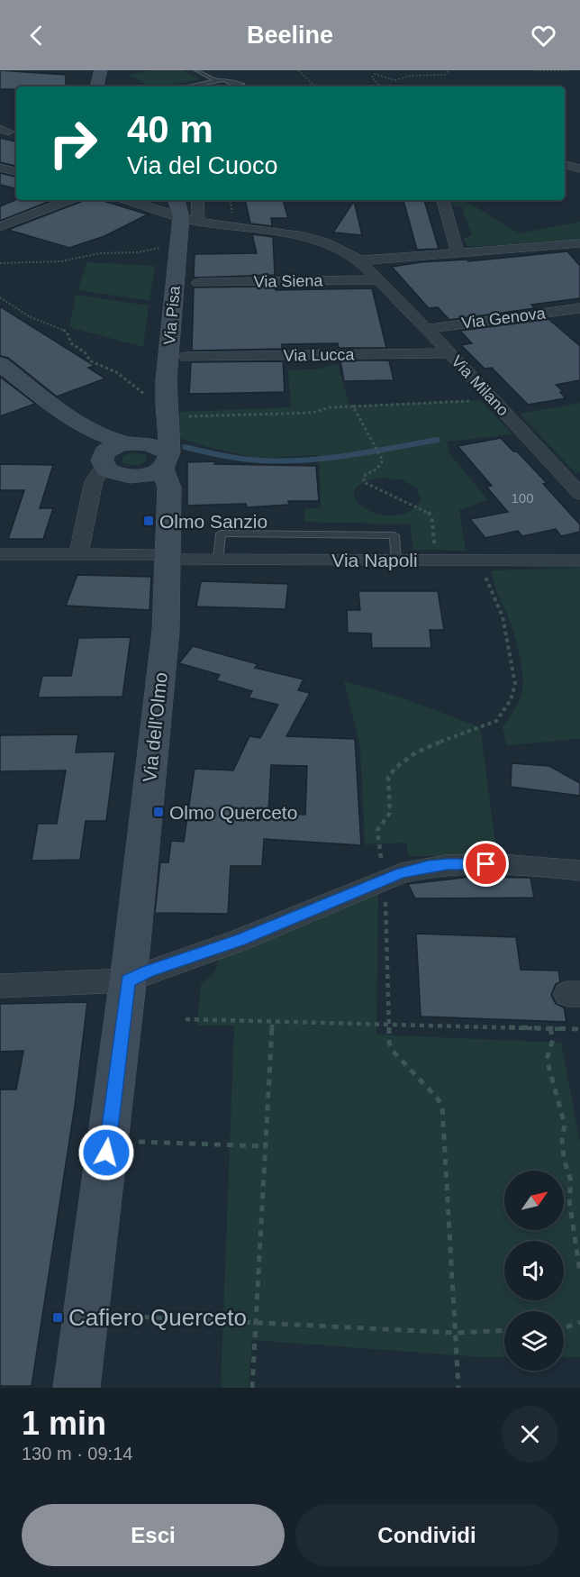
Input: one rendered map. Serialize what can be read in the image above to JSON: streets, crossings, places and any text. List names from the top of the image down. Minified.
{"streets":{"main road":["Via Pisa","Via dell'Olmo"],"street":["Via Siena","Via Genova","Via Lucca","Via Milano","Via Napoli"]},"crossings":[["Via Siena","Via Milano"],["Via Pisa","Via Milano"],["Via Pisa","Via dell'Olmo"],["Via Genova","Via Milano"],["Via Lucca","Via Milano"],["Via Napoli","Via dell'Olmo"]],"places":{"transit":["Olmo Sanzio","Olmo Querceto","Cafiero Querceto"]},"house_numbers":["100"],"north":"top right","page":{"header":"Beeline","turn":["40 m","Via del Cuoco"],"heading":["1 min","130 m · 09:14"],"buttons":["Esci","Condividi"]}}
